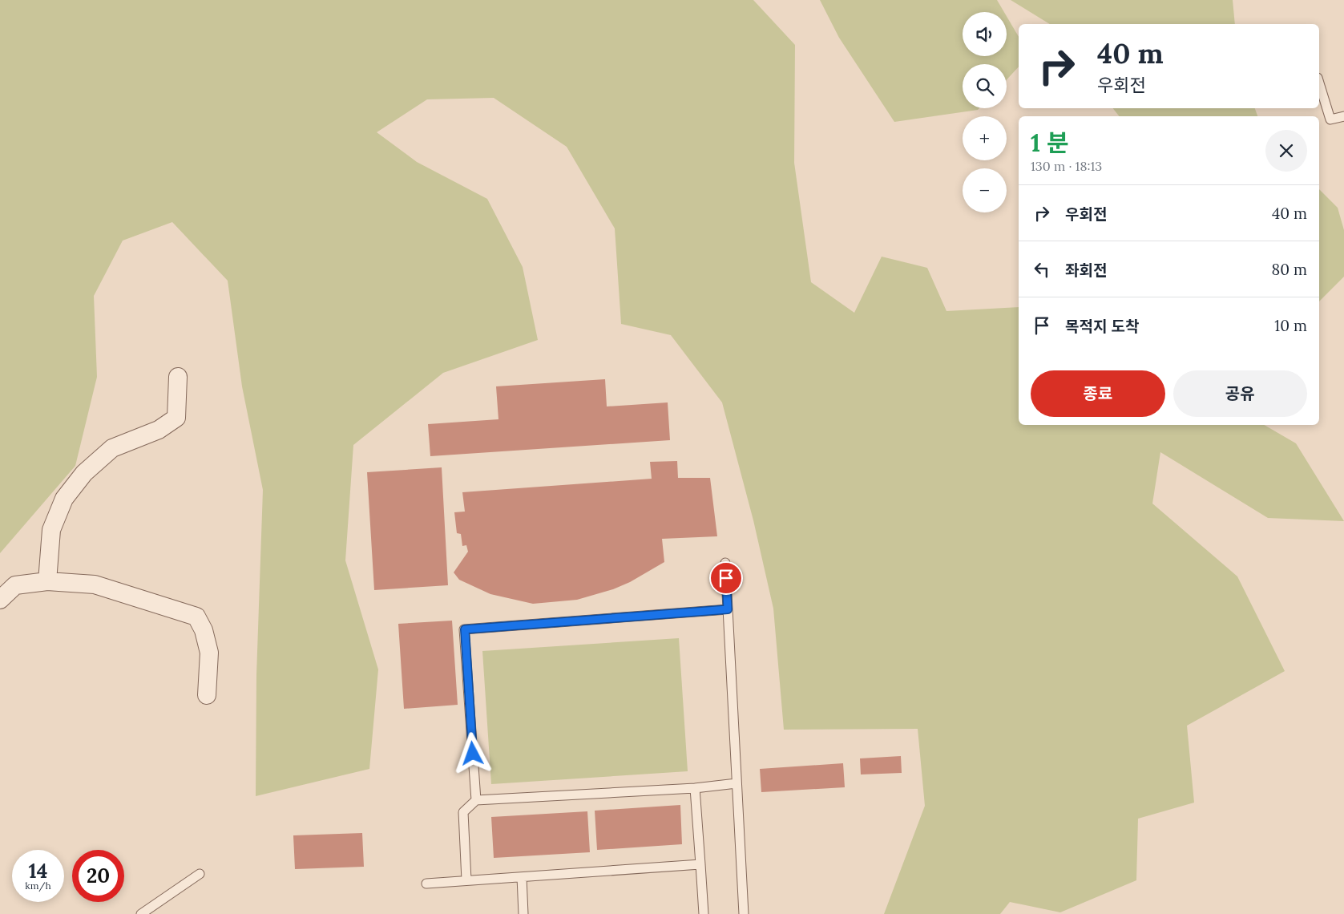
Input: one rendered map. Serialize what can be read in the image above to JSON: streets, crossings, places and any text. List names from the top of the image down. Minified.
{"page":{"map_buttons":["+","−"],"turn":["40 m","우회전"],"heading":["1 분","130 m · 18:13"],"list":[{"name":"우회전","value":"40 m"},{"name":"좌회전","value":"80 m"},{"name":"목적지 도착","value":"10 m"}],"buttons":["종료","공유"],"speed":"14 km/h","limit":"20"}}
